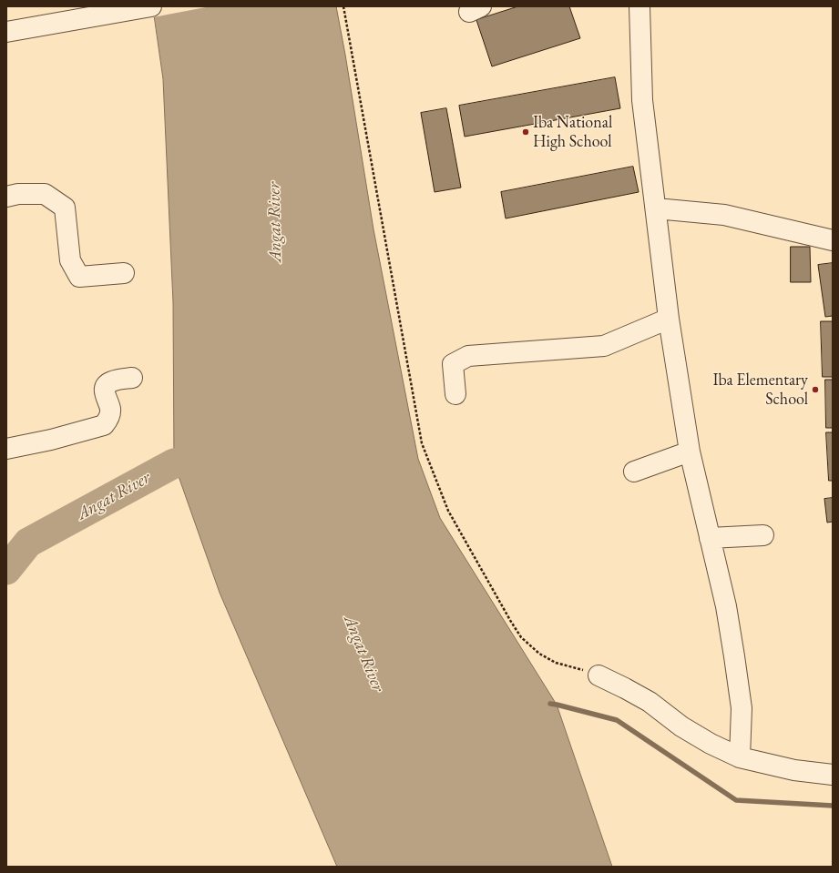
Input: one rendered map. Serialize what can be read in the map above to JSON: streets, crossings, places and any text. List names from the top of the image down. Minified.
{"water":["Angat River"],"places":["Iba National High School","Iba Elementary School"]}
